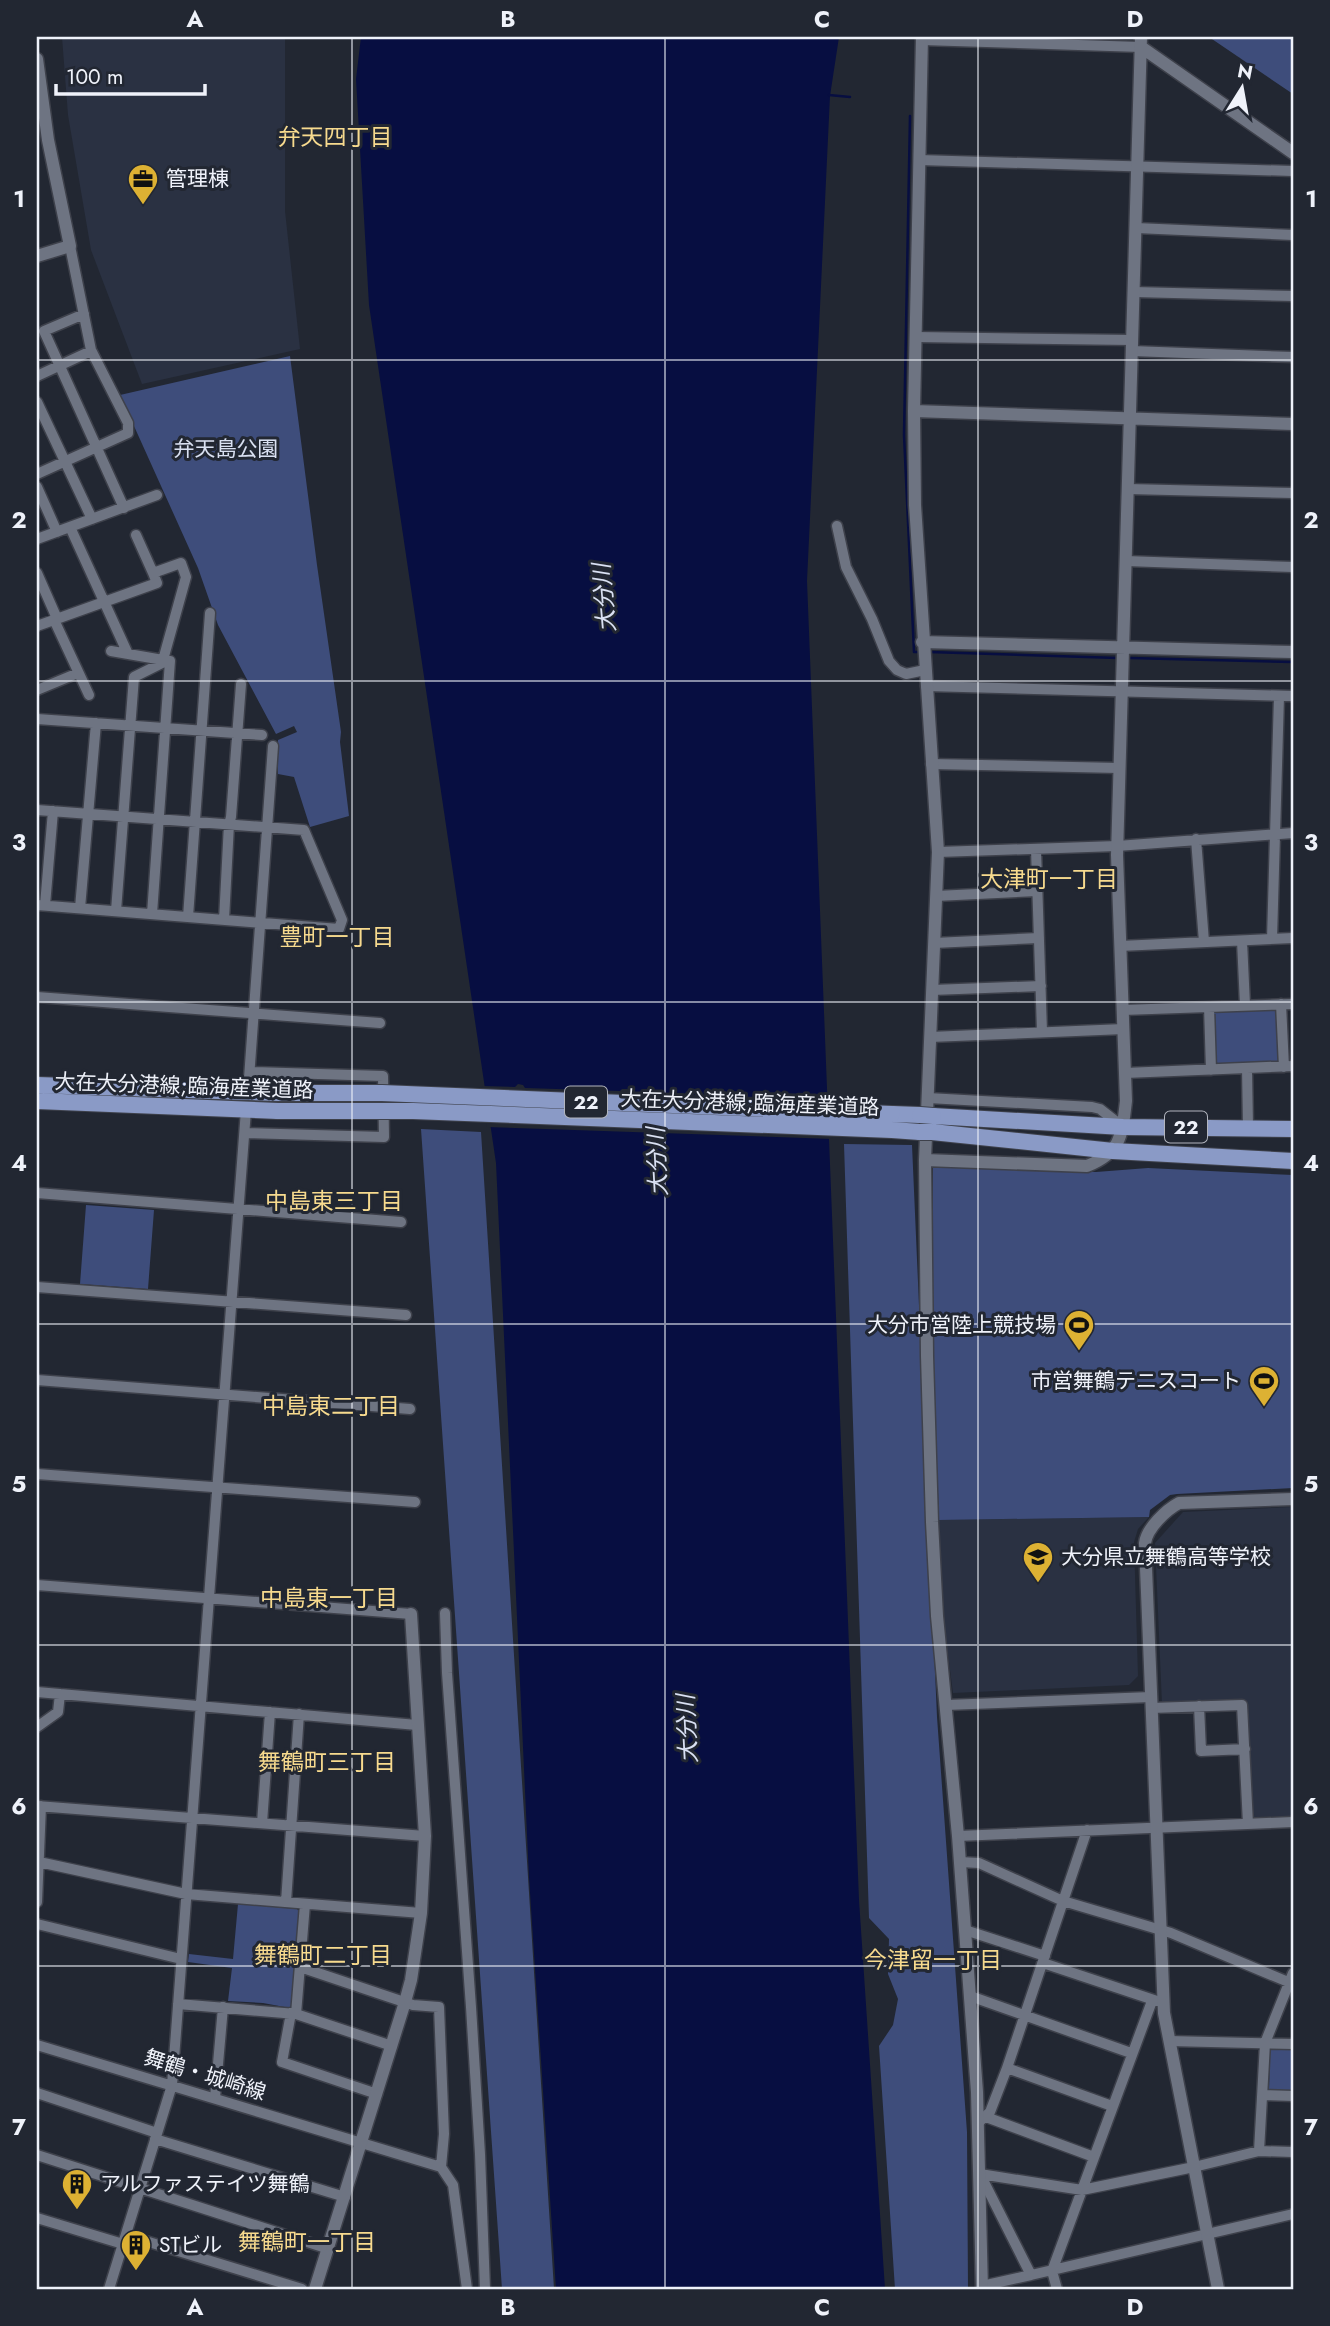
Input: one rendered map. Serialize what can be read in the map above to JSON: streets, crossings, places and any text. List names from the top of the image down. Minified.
{"streets":{"main road":["大在大分港線;臨海産業道路","22"],"street":["舞鶴・城崎線"]},"districts":["弁天四丁目","大津町一丁目","豊町一丁目","中島東三丁目","中島東二丁目","中島東一丁目","舞鶴町三丁目","舞鶴町二丁目","今津留一丁目","舞鶴町一丁目"],"water":["大分川"],"parks":["弁天島公園"],"places":{"office":["管理棟"],"sports":["大分市営陸上競技場","市営舞鶴テニスコート"],"school or university":["大分県立舞鶴高等学校"],"building":["アルファステイツ舞鶴","STビル"]},"scale_bar":"100 m","north":"top","grid":{"columns":["A","B","C","D"],"rows":["1","2","3","4","5","6","7"]}}
